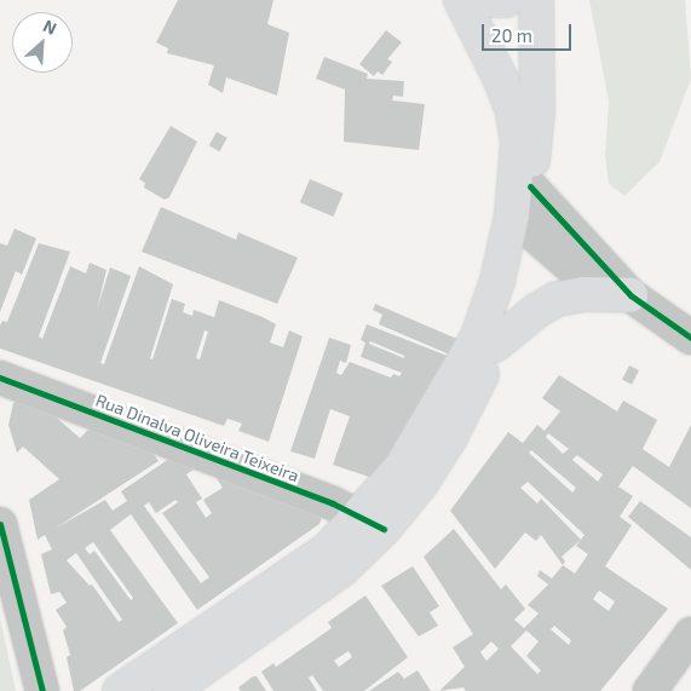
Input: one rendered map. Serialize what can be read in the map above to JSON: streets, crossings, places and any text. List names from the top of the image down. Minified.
{"streets":{"street":["Rua Dinalva Oliveira Teixeira"]},"scale_bar":"20 m","north":"top right"}
